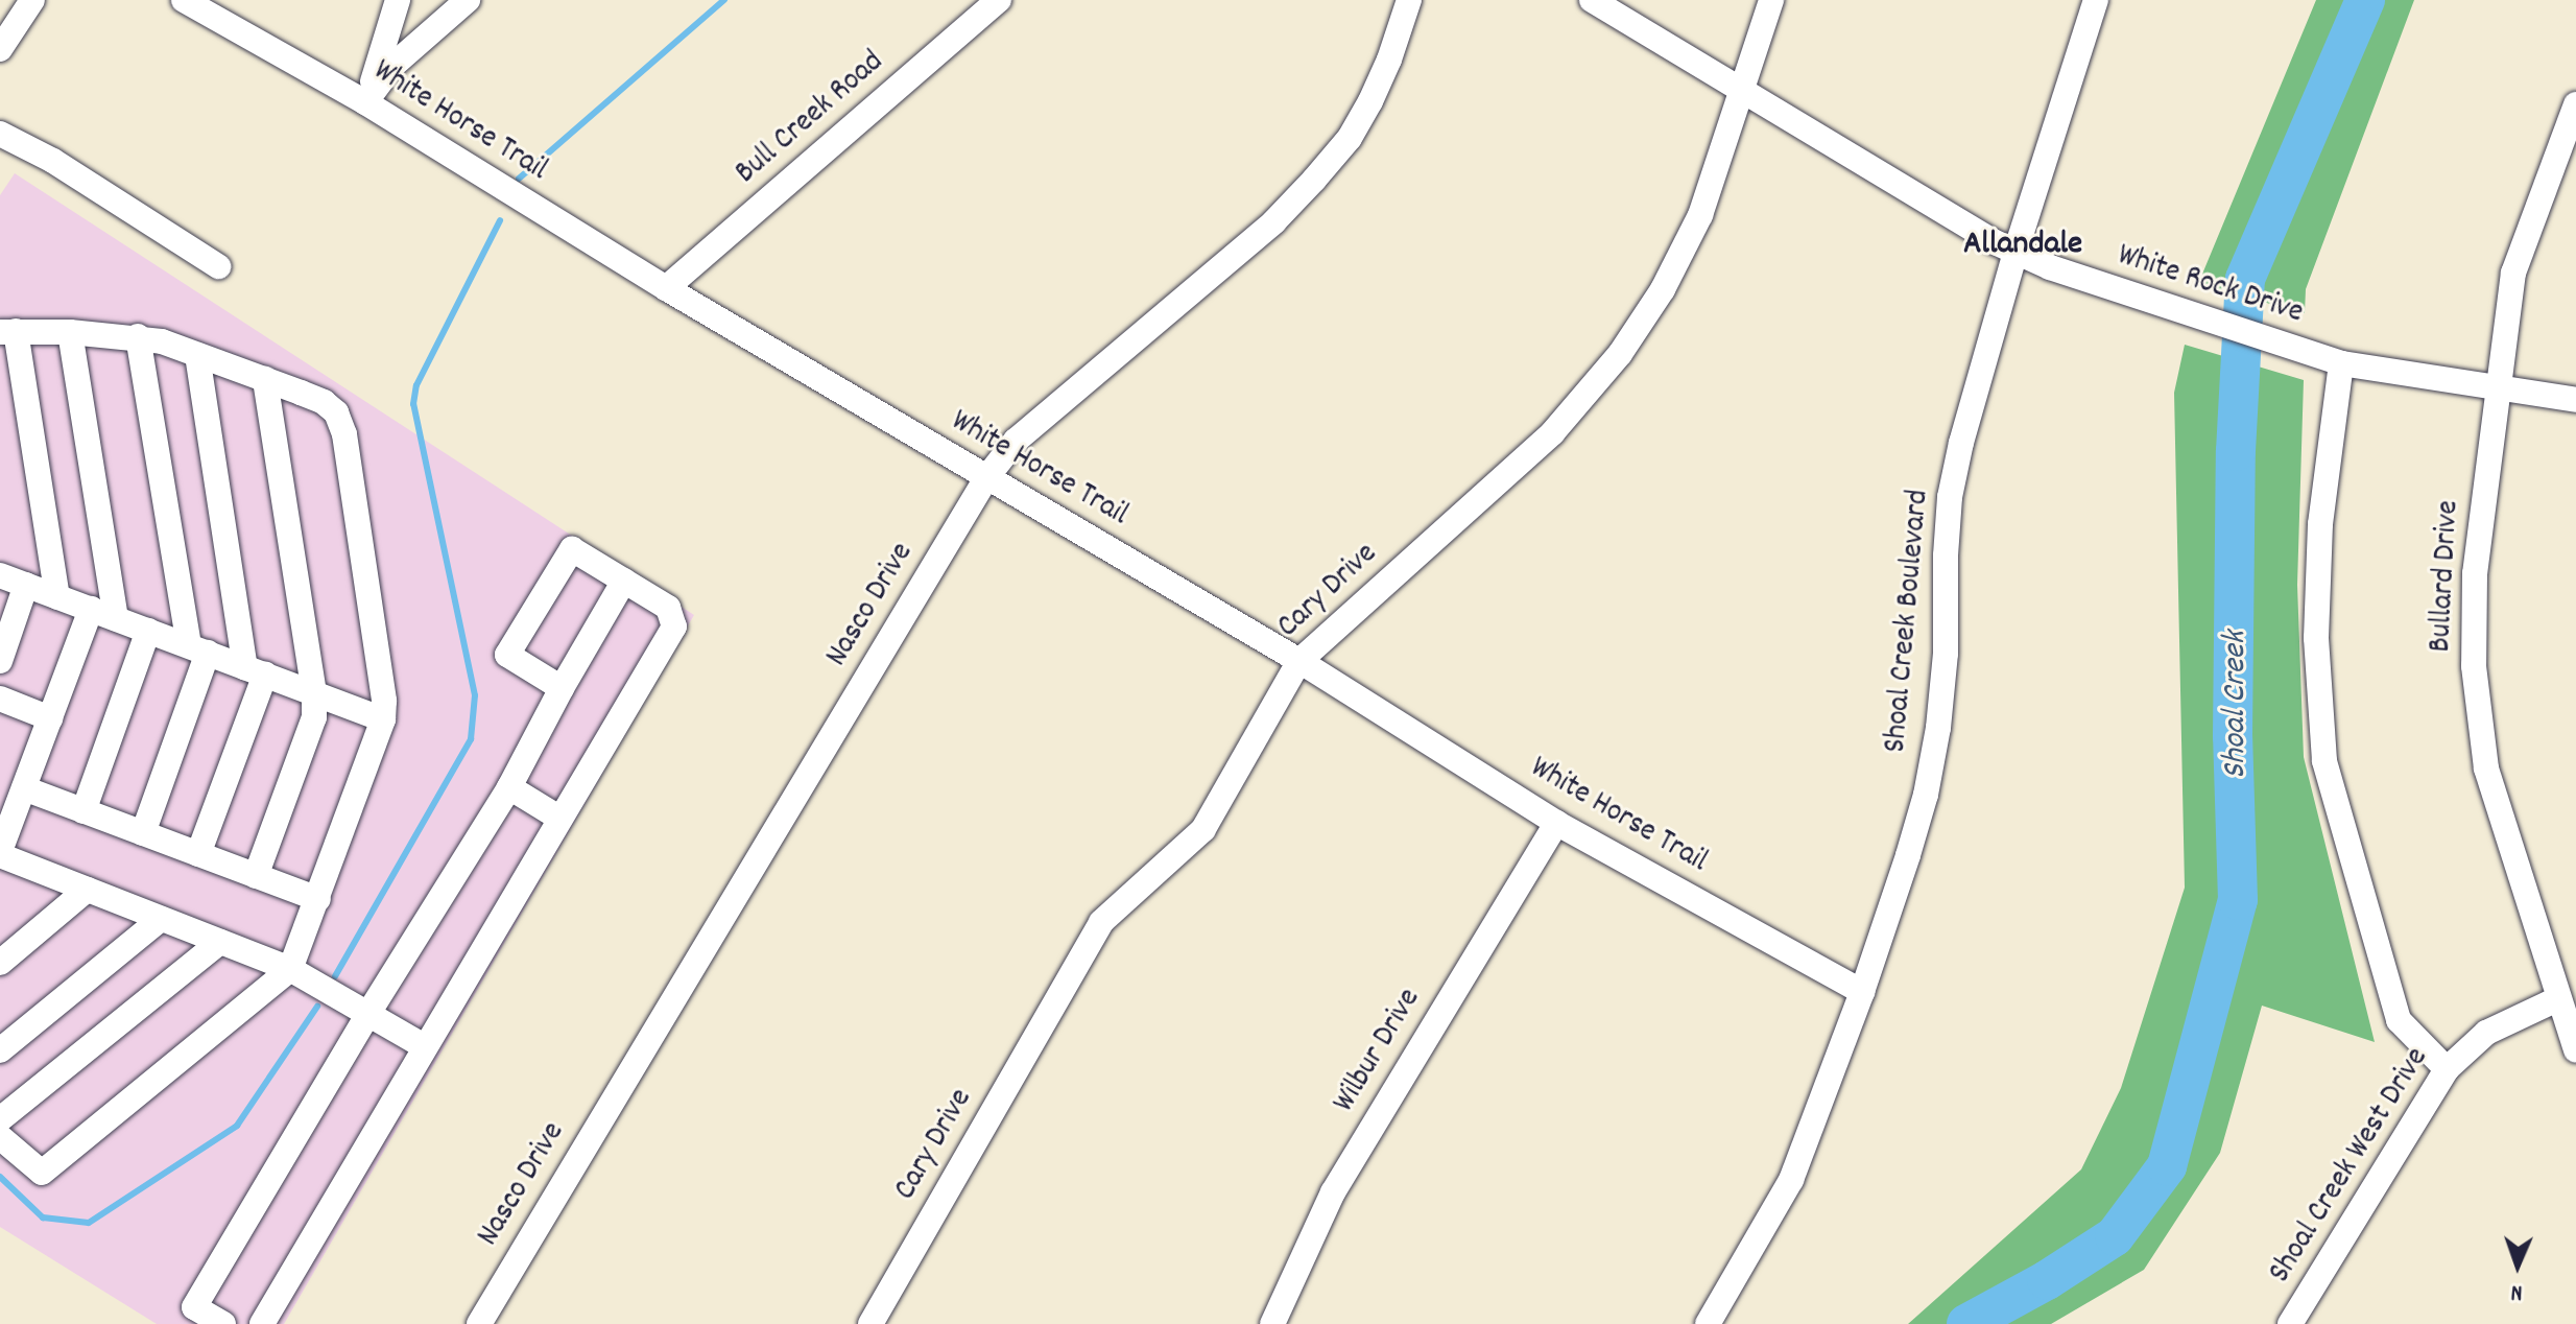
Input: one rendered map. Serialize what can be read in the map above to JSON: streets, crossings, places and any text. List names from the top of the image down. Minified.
{"streets":{"street":["Bull Creek Road","White Horse Trail","White Rock Drive","Bullard Drive","Cary Drive","Nasco Drive","Shoal Creek Boulevard","Wilbur Drive","Shoal Creek West Drive"]},"crossings":[["Bull Creek Road","White Horse Trail"],["White Horse Trail","Cary Drive"],["White Horse Trail","Nasco Drive"],["White Horse Trail","Shoal Creek Boulevard"],["White Horse Trail","Wilbur Drive"],["White Rock Drive","Bullard Drive"],["White Rock Drive","Cary Drive"],["White Rock Drive","Shoal Creek Boulevard"],["Bullard Drive","Shoal Creek West Drive"]],"districts":["Allandale"],"water":["Shoal Creek"],"north":"bottom"}
